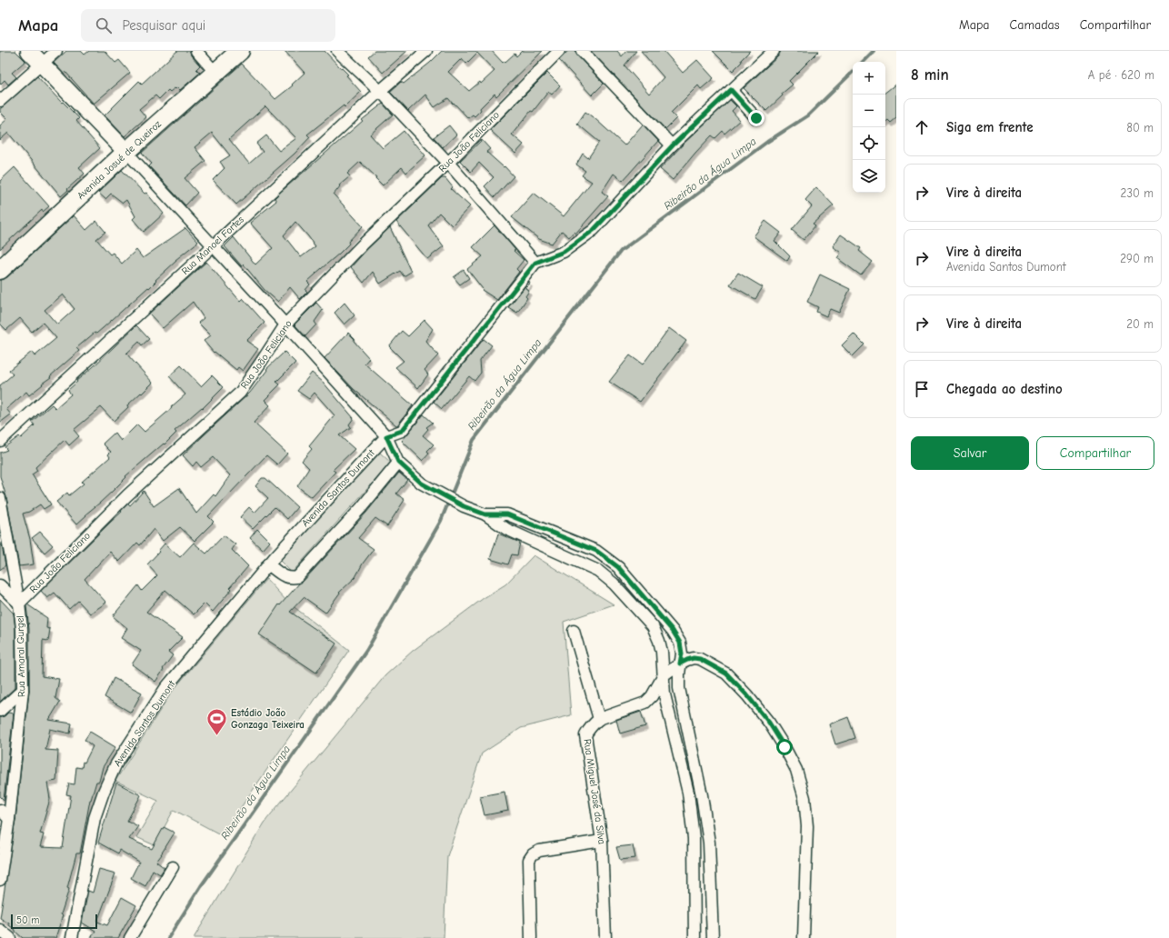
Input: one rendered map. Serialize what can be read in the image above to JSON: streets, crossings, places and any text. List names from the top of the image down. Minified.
{"streets":{"main road":["Avenida Josué de Queiroz"],"street":["Rua João Feliciano","Rua Manoel Fortes","Avenida Santos Dumont","Rua Amaral Gurgel","Rua Miguel José da Silva"]},"crossings":[["Rua João Feliciano","Rua Amaral Gurgel"]],"water":["Ribeirão da Água Limpa"],"places":{"sports":["Estádio João Gonzaga Teixeira"]},"scale_bar":"50 m","page":{"header":"Mapa","search":"Pesquisar aqui","nav":["Mapa","Camadas","Compartilhar"],"heading":["8 min","A pé · 620 m"],"map_buttons":["+","−"],"list":[["Siga em frente","80 m"],["Vire à direita","230 m"],["Vire à direita","Avenida Santos Dumont","290 m"],["Vire à direita","20 m"],"Chegada ao destino"],"buttons":["Salvar","Compartilhar"],"scale":"50 m"}}
